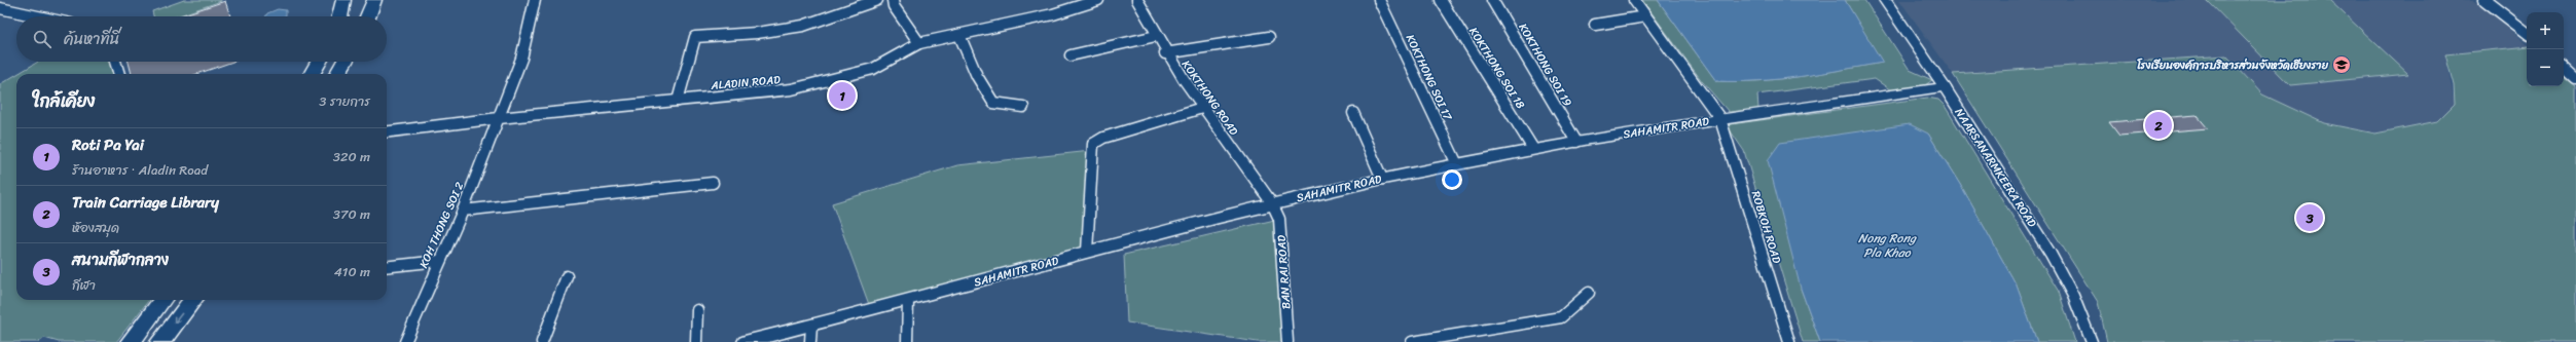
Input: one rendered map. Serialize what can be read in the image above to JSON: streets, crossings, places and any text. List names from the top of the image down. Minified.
{"streets":{"street":["KOKTHONG SOI 19","KOKTHONG SOI 18","KOKTHONG SOI 17","ALADIN ROAD","KOKTHONG ROAD","SAHAMITR ROAD","NAARSANARMKEERA ROAD","KOH THONG SOI 2","ROBKOH ROAD","BAN RAI ROAD"]},"crossings":[["KOKTHONG SOI 19","SAHAMITR ROAD"],["KOKTHONG SOI 18","SAHAMITR ROAD"],["KOKTHONG SOI 17","SAHAMITR ROAD"],["ALADIN ROAD","KOH THONG SOI 2"],["KOKTHONG ROAD","SAHAMITR ROAD"],["KOKTHONG ROAD","BAN RAI ROAD"],["SAHAMITR ROAD","NAARSANARMKEERA ROAD"],["SAHAMITR ROAD","ROBKOH ROAD"],["SAHAMITR ROAD","BAN RAI ROAD"]],"water":["Nong Rong Pla Khao"],"places":{"school or university":["โรงเรียนองค์การบริหารส่วนจังหวัดเชียงราย"]},"page":{"map_buttons":["+","−"],"search":"ค้นหาที่นี่","heading":["ใกล้เคียง","3 รายการ"],"pins":["1","2","3"],"list":[{"mark":"1","name":"Roti Pa Yai","note":"ร้านอาหาร · Aladin Road","value":"320 m"},{"mark":"2","name":"Train Carriage Library","note":"ห้องสมุด","value":"370 m"},{"mark":"3","name":"สนามกีฬากลาง","note":"กีฬา","value":"410 m"}]}}
